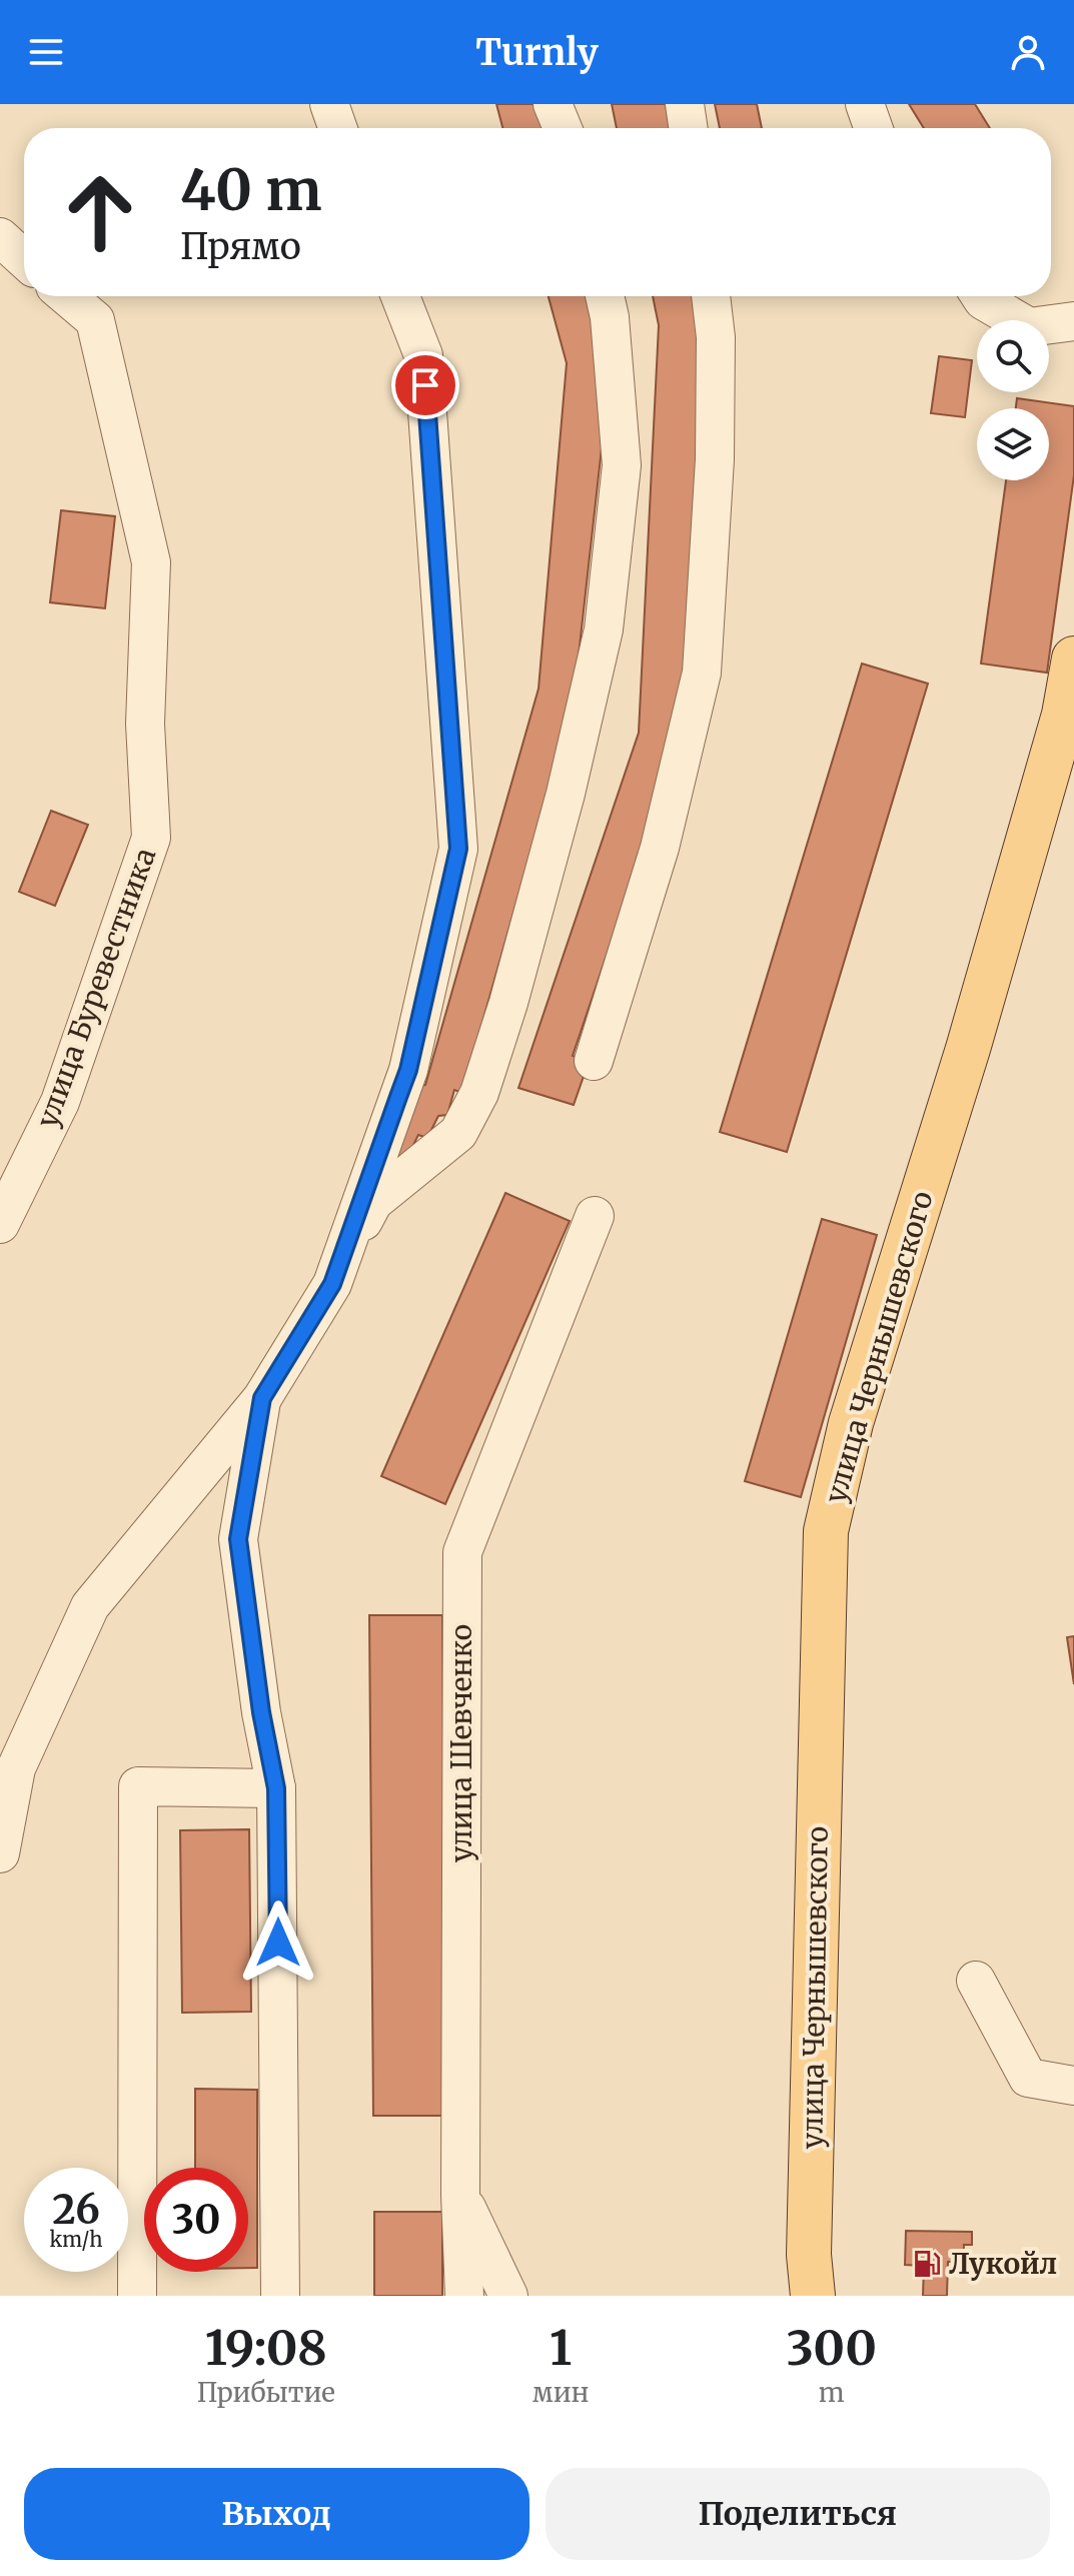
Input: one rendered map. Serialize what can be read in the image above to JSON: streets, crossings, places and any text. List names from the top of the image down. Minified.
{"streets":{"main road":["улица Чернышевского"],"street":["улица Буревестника","улица Шевченко"]},"places":{"fuel station":["Лукойл"]},"page":{"header":"Turnly","turn":["40 m","Прямо"],"speed":"26 km/h","limit":"30","eta":["19:08","Прибытие","1","мин","300","m"],"buttons":["Выход","Поделиться"]}}
